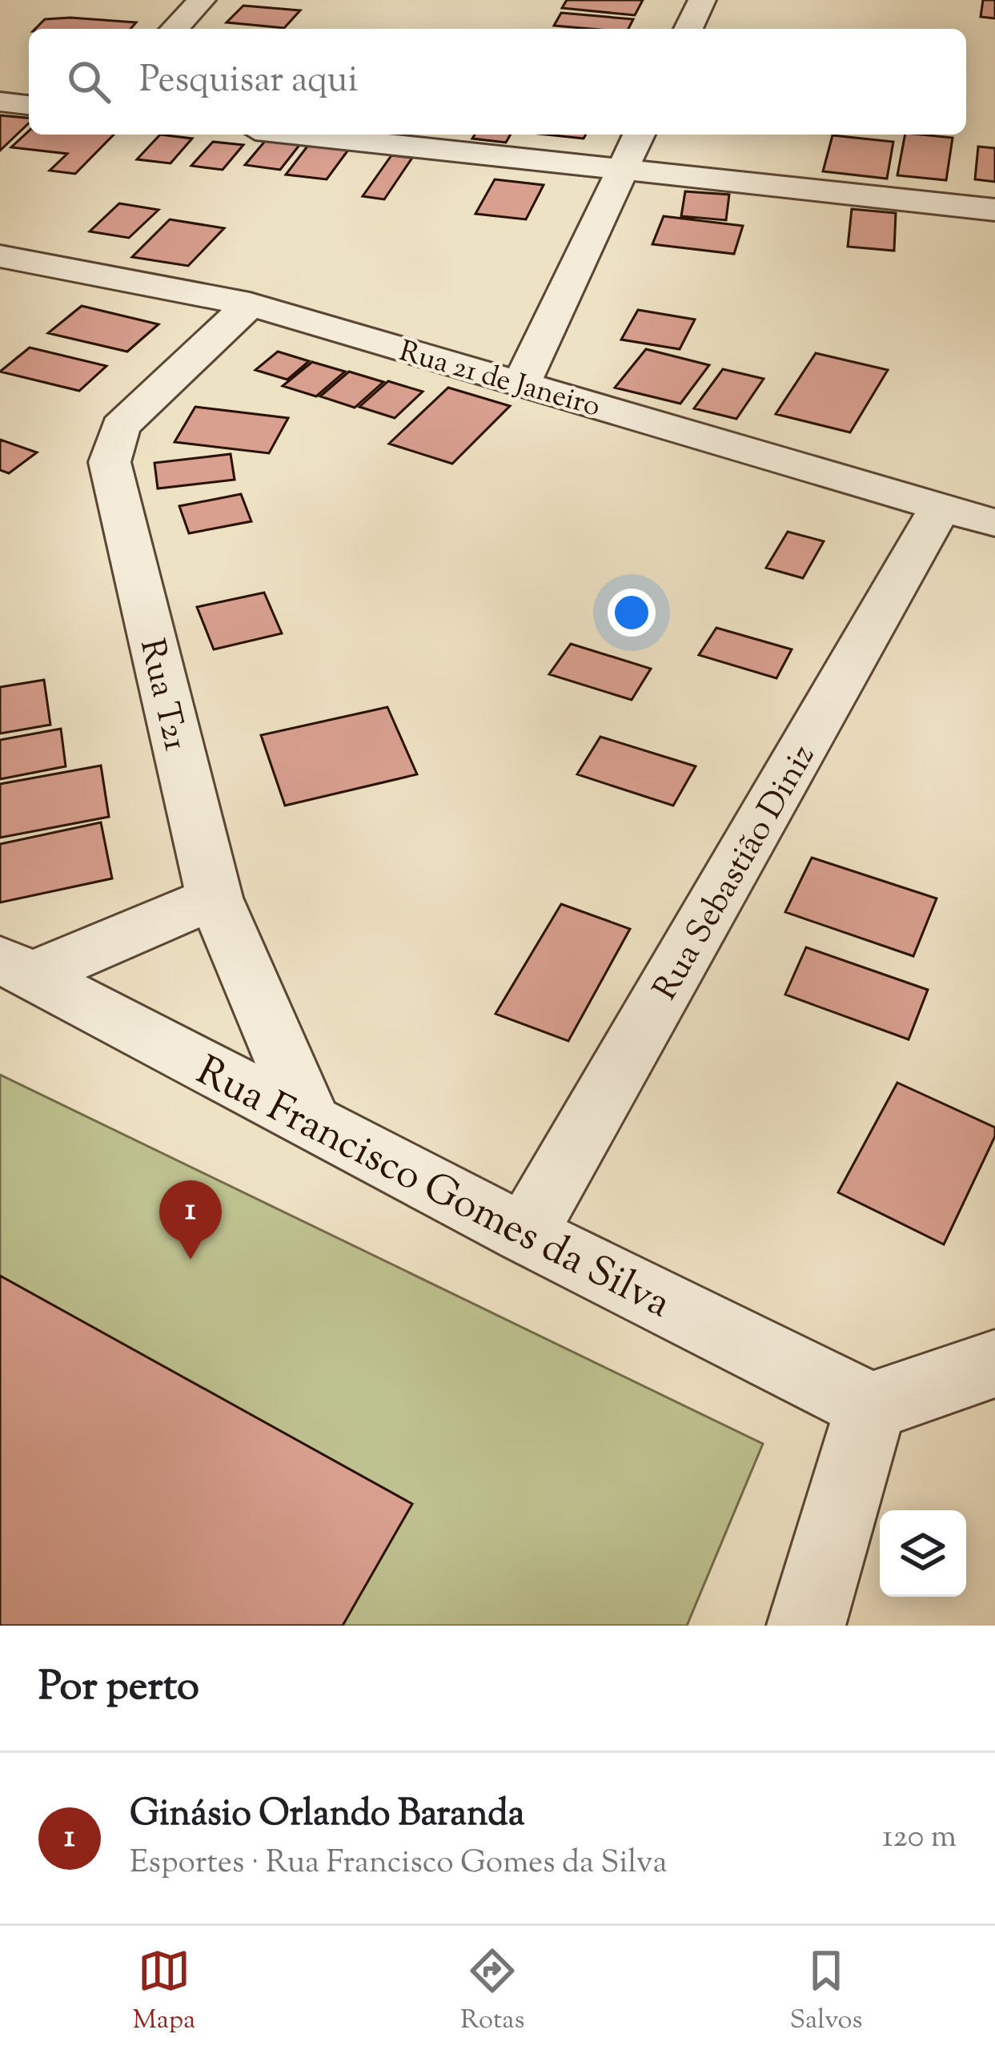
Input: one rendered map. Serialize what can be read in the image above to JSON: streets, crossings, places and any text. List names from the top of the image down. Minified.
{"streets":{"street":["Rua 21 de Janeiro","Rua T21","Rua Sebastião Diniz","Rua Francisco Gomes da Silva"]},"crossings":[["Rua 21 de Janeiro","Rua T21"],["Rua 21 de Janeiro","Rua Sebastião Diniz"],["Rua T21","Rua Francisco Gomes da Silva"],["Rua Sebastião Diniz","Rua Francisco Gomes da Silva"]],"page":{"search":"Pesquisar aqui","pins":"1","heading":"Por perto","list":[{"mark":"1","name":"Ginásio Orlando Baranda","note":"Esportes · Rua Francisco Gomes da Silva","value":"120 m"}],"nav":["Mapa","Rotas","Salvos"]}}
